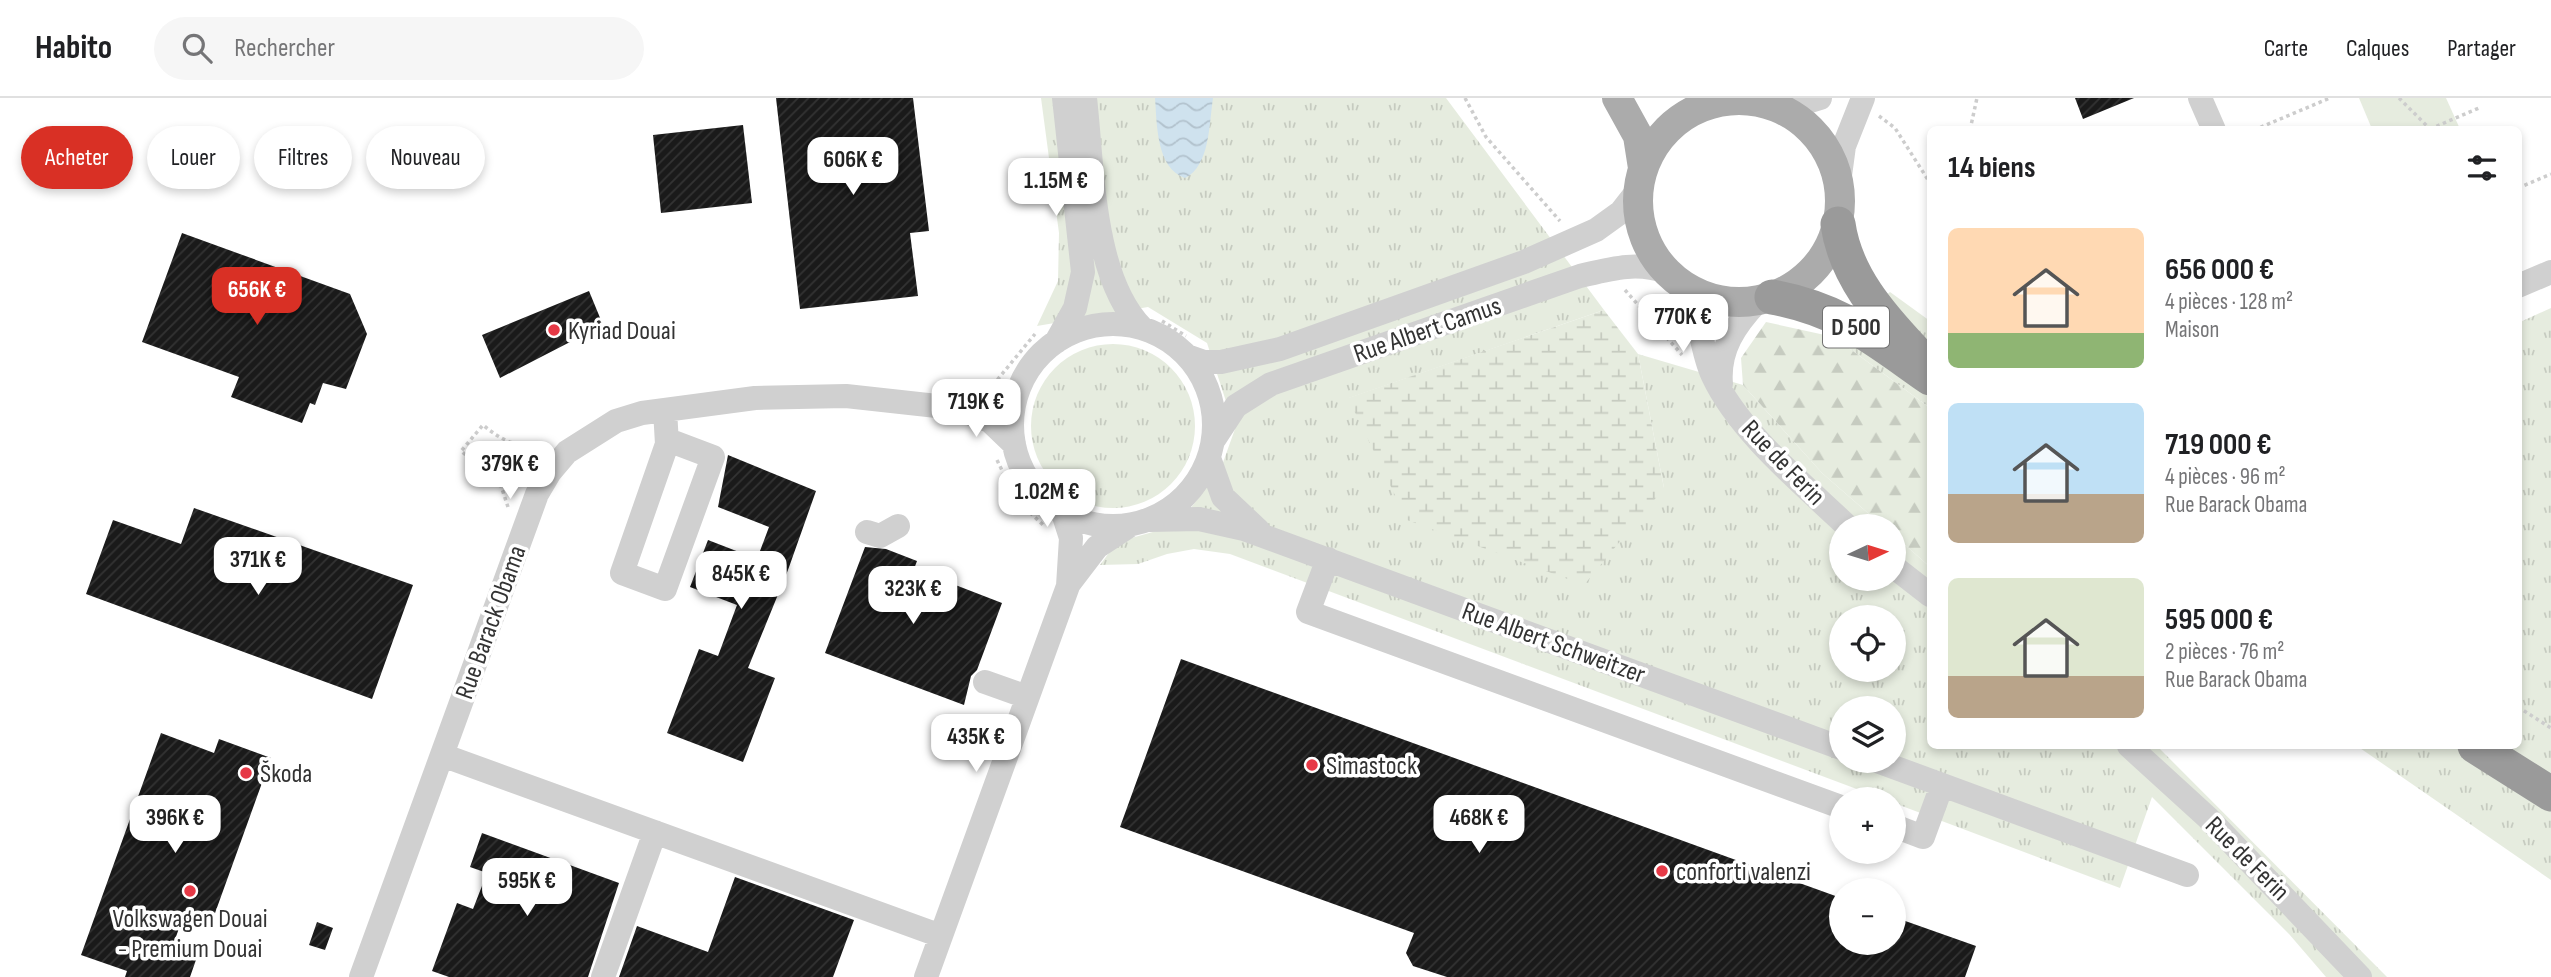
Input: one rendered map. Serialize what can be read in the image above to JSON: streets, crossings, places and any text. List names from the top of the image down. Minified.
{"streets":{"highway":["D 500"],"street":["Rue Albert Camus","Rue de Ferin","Rue Barack Obama","Rue Albert Schweitzer"]},"crossings":[["D 500","Rue Albert Camus"],["D 500","Rue de Ferin"],["Rue Albert Camus","Rue de Ferin"],["Rue Albert Camus","Rue Barack Obama"],["Rue Albert Camus","Rue Albert Schweitzer"],["Rue Barack Obama","Rue Albert Schweitzer"]],"places":["Kyriad Douai","Simastock","Škoda","conforti valenzi","Volkswagen Douai - Premium Douai"],"north":"right","page":{"header":"Habito","search":"Rechercher","nav":["Carte","Calques","Partager"],"chip":["Acheter","Louer","Filtres","Nouveau"],"heading":"14 biens","price":["606K €","1.15M €","656K €","770K €","719K €","379K €","1.02M €","371K €","845K €","323K €","435K €","396K €","468K €","595K €"],"list":[{"name":"656 000 €","note":"4 pièces · 128 m² · Maison"},{"name":"719 000 €","note":"4 pièces · 96 m² · Rue Barack Obama"},{"name":"595 000 €","note":"2 pièces · 76 m² · Rue Barack Obama"}],"map_buttons":["+","−"]}}
